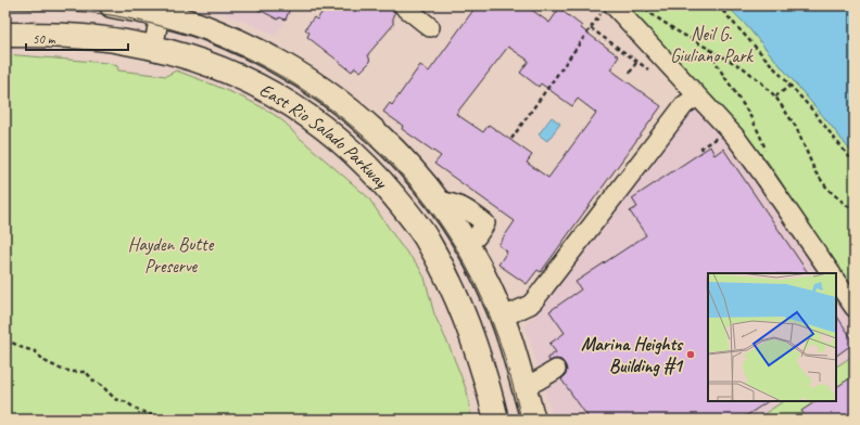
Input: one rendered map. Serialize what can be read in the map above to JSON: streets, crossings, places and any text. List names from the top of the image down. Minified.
{"streets":{"main road":["East Rio Salado Parkway"]},"parks":["Neil G. Giuliano Park","Hayden Butte Preserve"],"places":["Marina Heights Building #1"],"scale_bar":"50 m"}
